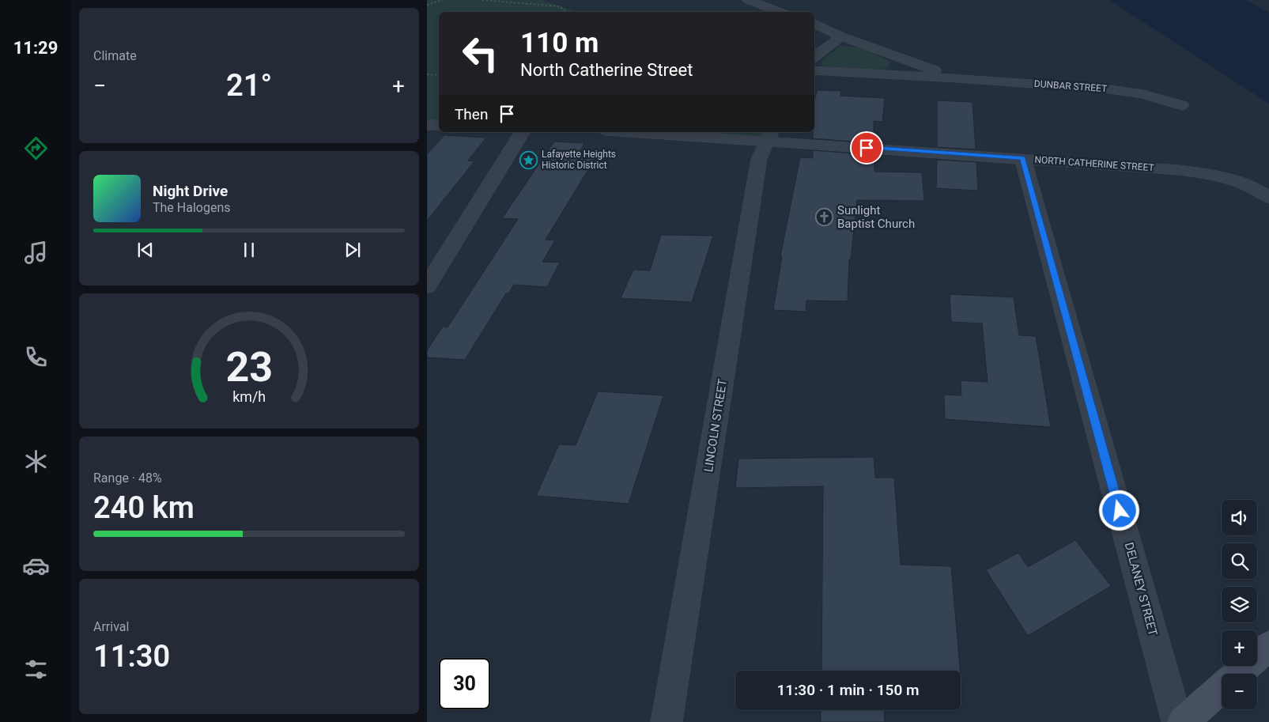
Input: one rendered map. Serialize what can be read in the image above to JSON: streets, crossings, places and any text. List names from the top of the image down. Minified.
{"streets":{"street":["DUNBAR STREET","NORTH CATHERINE STREET","LINCOLN STREET","DELANEY STREET"]},"crossings":[["NORTH CATHERINE STREET","LINCOLN STREET"],["NORTH CATHERINE STREET","DELANEY STREET"]],"places":{"place":["Lafayette Heights Historic District"],"church":["Sunlight Baptist Church"]},"page":{"tabs":"11:29","tile":["Climate",["Range · 48%","240 km"],["Arrival","11:30"]],"turn":["110 m","North Catherine Street"],"heat":["−","21°","+"],"then":"Then","song":["Night Drive","The Halogens"],"map_buttons":["+","−"],"limit":"30","trip":"11:30 · 1 min · 150 m","gauge":["23","km/h"]}}
